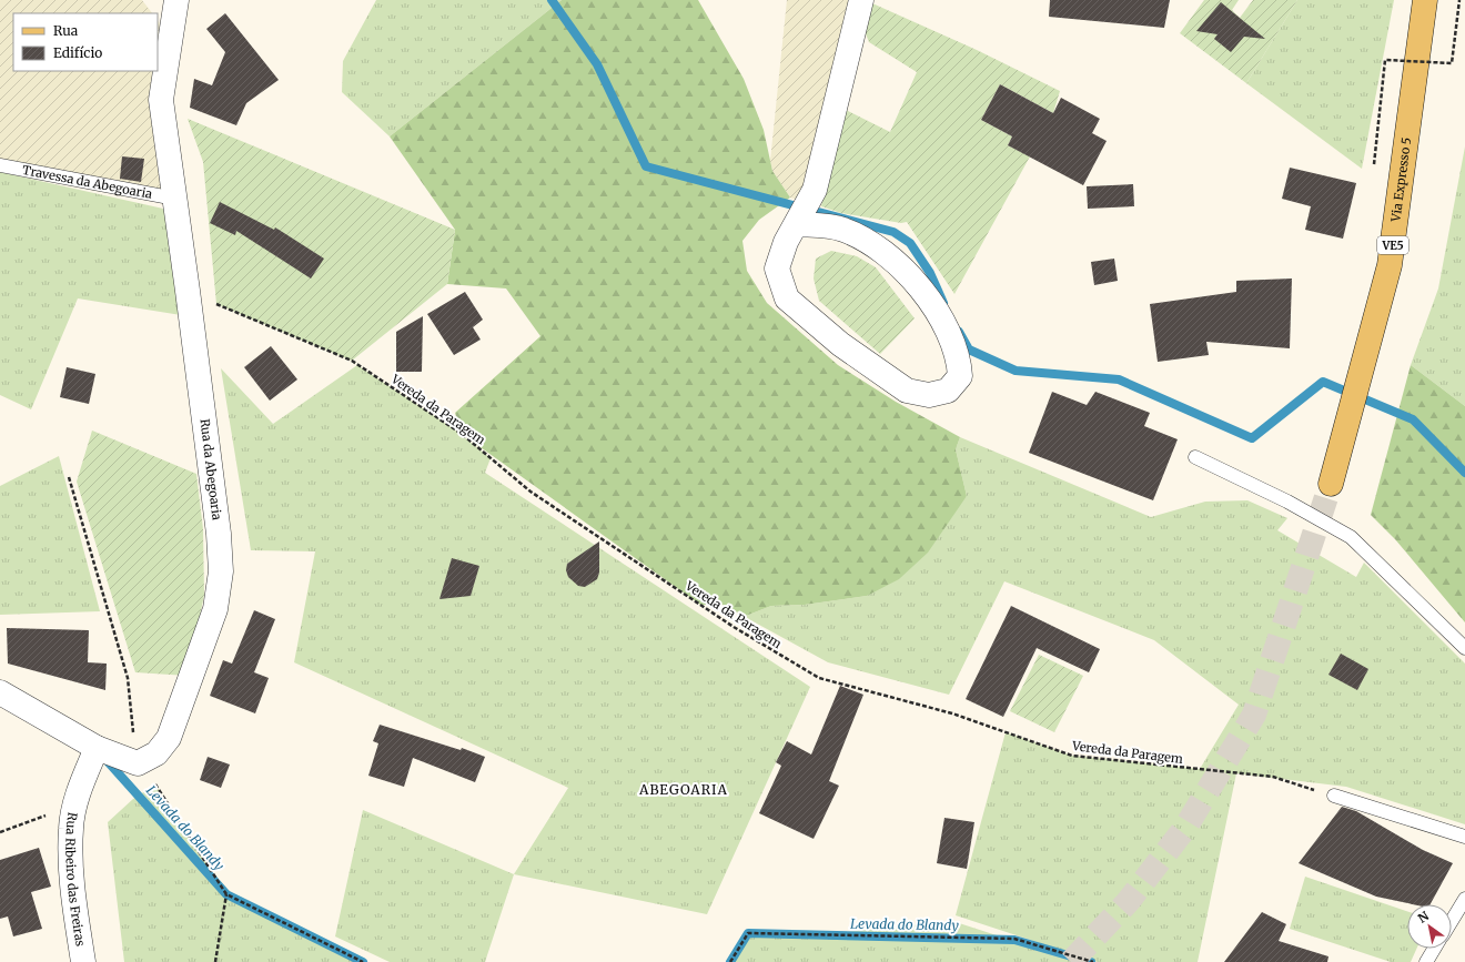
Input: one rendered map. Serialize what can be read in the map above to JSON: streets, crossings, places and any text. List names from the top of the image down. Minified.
{"streets":{"main road":["Via Expresso 5","VE5"],"street":["Rua da Abegoaria","Rua Ribeiro das Freiras"],"lane":["Travessa da Abegoaria"],"path":["Vereda da Paragem"]},"crossings":[["Travessa da Abegoaria","Rua da Abegoaria"],["Vereda da Paragem","Rua da Abegoaria"]],"districts":["ABEGOARIA"],"water":["Levada do Blandy"],"legend":["Rua","Edifício"],"north":"top left"}
